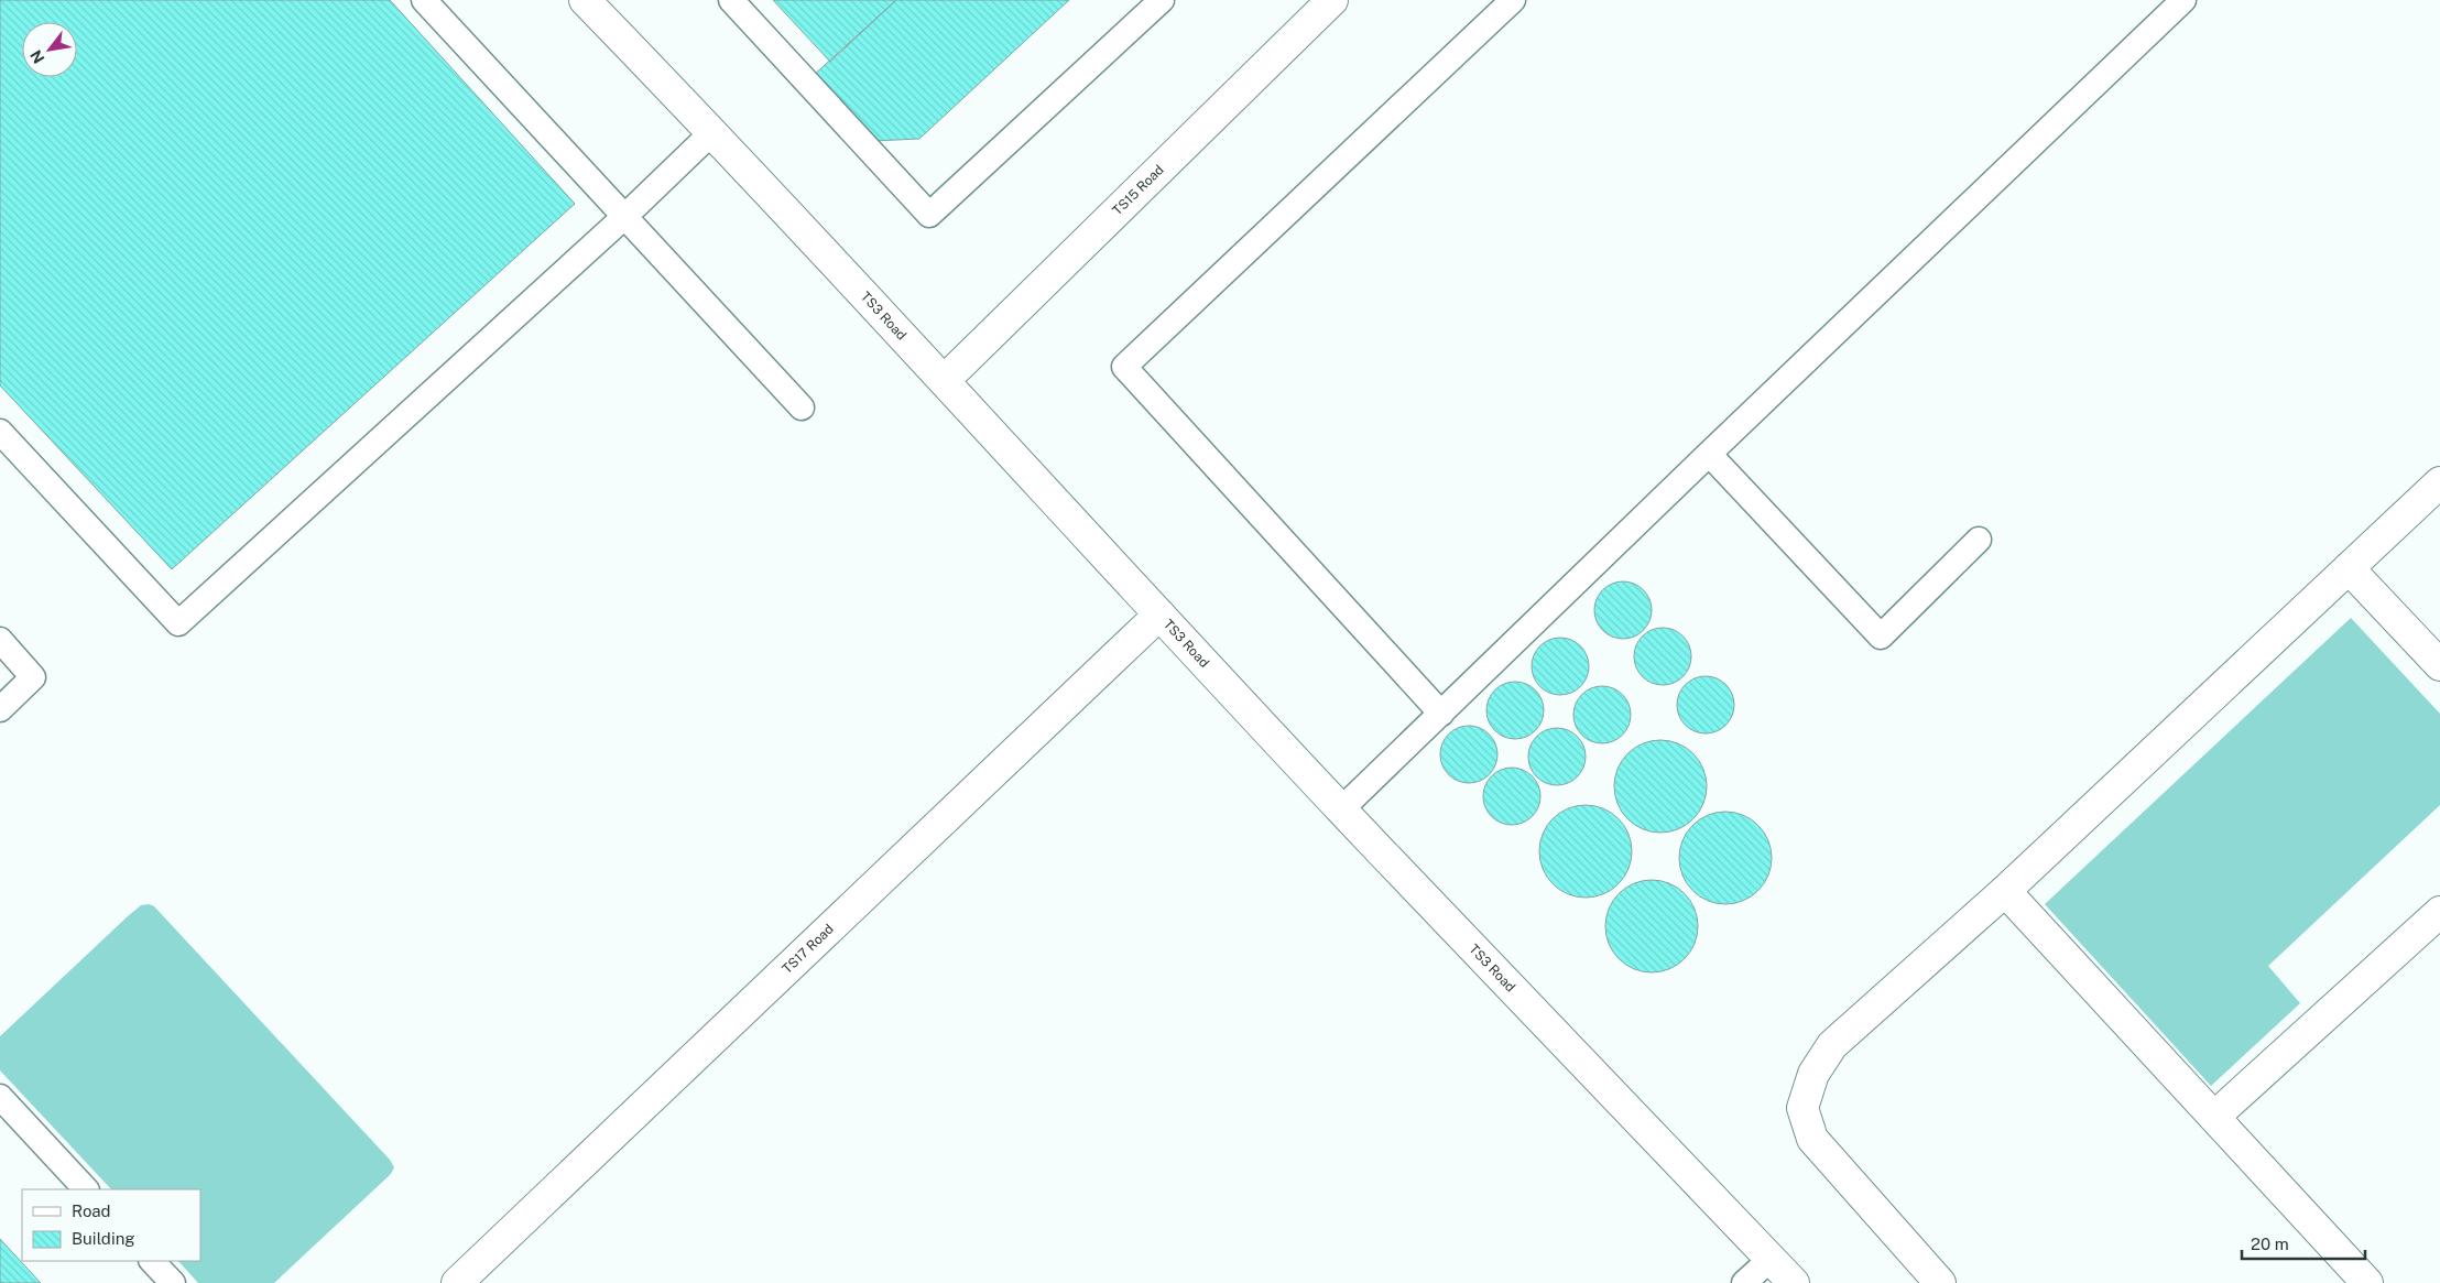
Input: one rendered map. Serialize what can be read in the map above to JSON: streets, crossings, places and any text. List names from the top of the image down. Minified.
{"streets":{"street":["TS15 Road","TS3 Road","TS17 Road"]},"crossings":[["TS15 Road","TS3 Road"],["TS3 Road","TS17 Road"]],"legend":["Road","Building"],"scale_bar":"20 m","north":"bottom left"}
